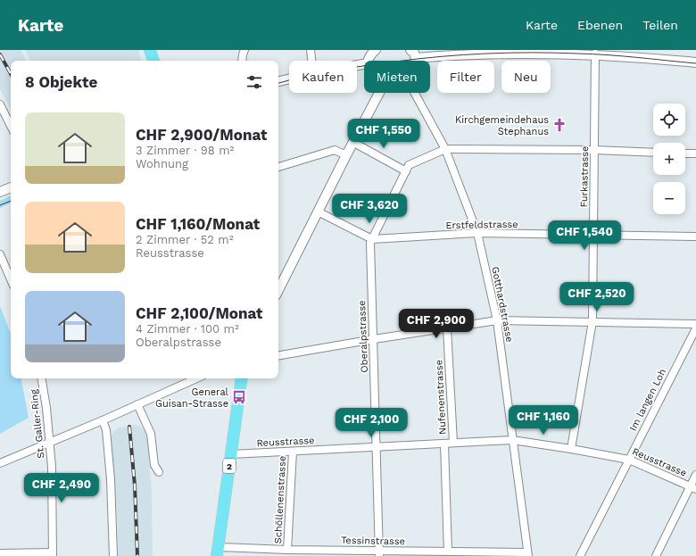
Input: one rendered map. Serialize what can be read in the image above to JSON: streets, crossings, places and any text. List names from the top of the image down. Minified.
{"streets":{"main road":["2"],"street":["Furkastrasse","Erstfeldstrasse","Gotthardstrasse","Oberalpstrasse","Nufenenstrasse","Im langen Loh","St. Galler-Ring","Reusstrasse","Schöllenenstrasse","Tessinstrasse"]},"crossings":[["Furkastrasse","Erstfeldstrasse"],["Furkastrasse","Reusstrasse"],["Erstfeldstrasse","Gotthardstrasse"],["Erstfeldstrasse","Oberalpstrasse"],["Gotthardstrasse","Oberalpstrasse"],["Gotthardstrasse","Reusstrasse"],["Gotthardstrasse","Tessinstrasse"],["Oberalpstrasse","Reusstrasse"],["Oberalpstrasse","Tessinstrasse"],["Nufenenstrasse","Reusstrasse"],["Nufenenstrasse","Tessinstrasse"],["Im langen Loh","Reusstrasse"],["Reusstrasse","2"],["Reusstrasse","Schöllenenstrasse"],["2","Tessinstrasse"],["Schöllenenstrasse","Tessinstrasse"]],"places":{"church":["Kirchgemeindehaus Stephanus"],"bus stop":["General Guisan-Strasse"]},"page":{"header":"Karte","nav":["Karte","Ebenen","Teilen"],"chip":["Kaufen","Mieten","Filter","Neu"],"heading":"8 Objekte","map_buttons":["+","−"],"list":[{"name":"CHF 2,900/Monat","note":"3 Zimmer · 98 m² · Wohnung"},{"name":"CHF 1,160/Monat","note":"2 Zimmer · 52 m² · Reusstrasse"},{"name":"CHF 2,100/Monat","note":"4 Zimmer · 100 m² · Oberalpstrasse"}],"price":["CHF 1,550","CHF 3,620","CHF 1,540","CHF 2,520","CHF 2,900","CHF 1,160","CHF 2,100","CHF 2,490"]}}
